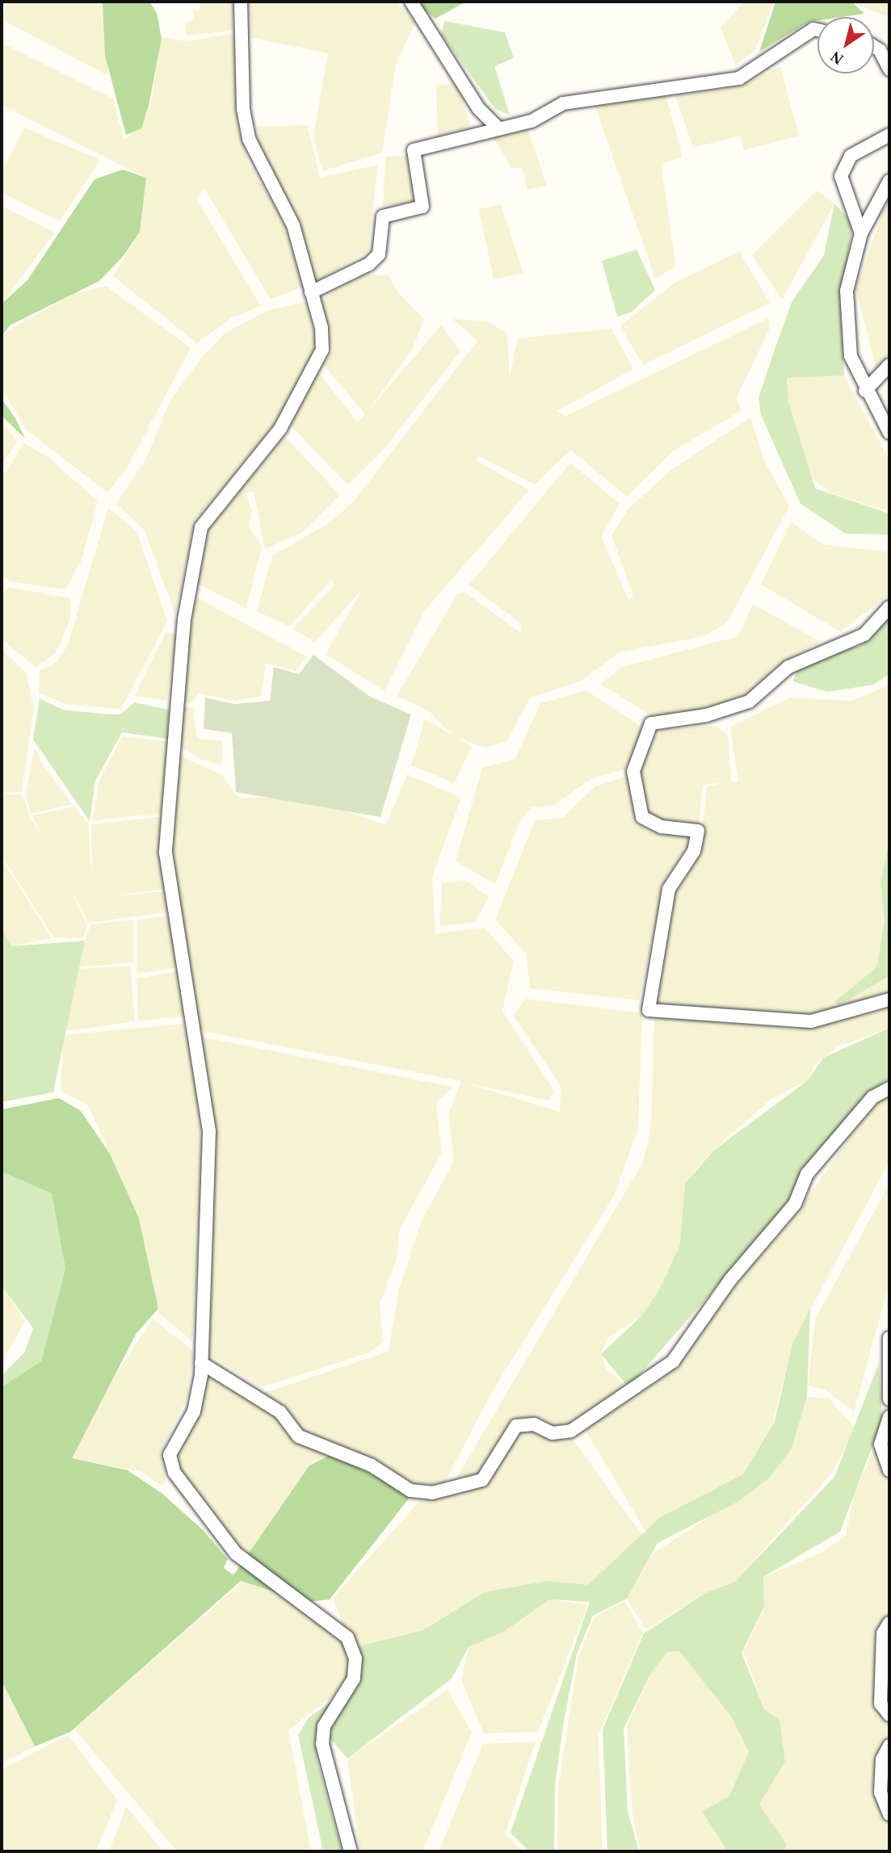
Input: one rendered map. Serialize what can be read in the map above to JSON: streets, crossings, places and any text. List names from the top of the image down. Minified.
{"north":"bottom left"}
